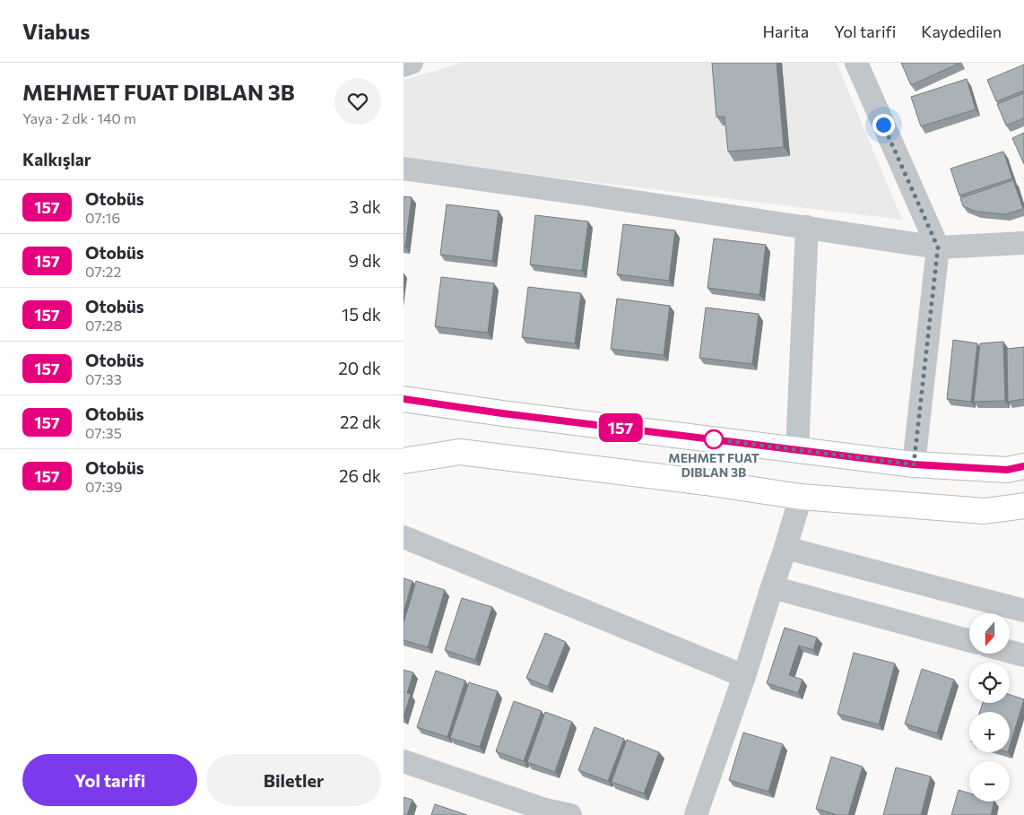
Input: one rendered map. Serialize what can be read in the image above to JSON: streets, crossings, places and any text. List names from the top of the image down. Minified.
{"places":["MEHMET FUAT DIBLAN 3B"],"lines":["bus line 157"],"north":"bottom","page":{"header":"Viabus","nav":["Harita","Yol tarifi","Kaydedilen"],"heading":[["MEHMET FUAT DIBLAN 3B","Yaya · 2 dk · 140 m"],"Kalkışlar"],"on_map":"157","list":[{"mark":"157","name":"Otobüs","note":"07:16","value":"3 dk"},{"mark":"157","name":"Otobüs","note":"07:22","value":"9 dk"},{"mark":"157","name":"Otobüs","note":"07:28","value":"15 dk"},{"mark":"157","name":"Otobüs","note":"07:33","value":"20 dk"},{"mark":"157","name":"Otobüs","note":"07:35","value":"22 dk"},{"mark":"157","name":"Otobüs","note":"07:39","value":"26 dk"}],"map_buttons":["+","−"],"buttons":["Yol tarifi","Biletler"]}}
